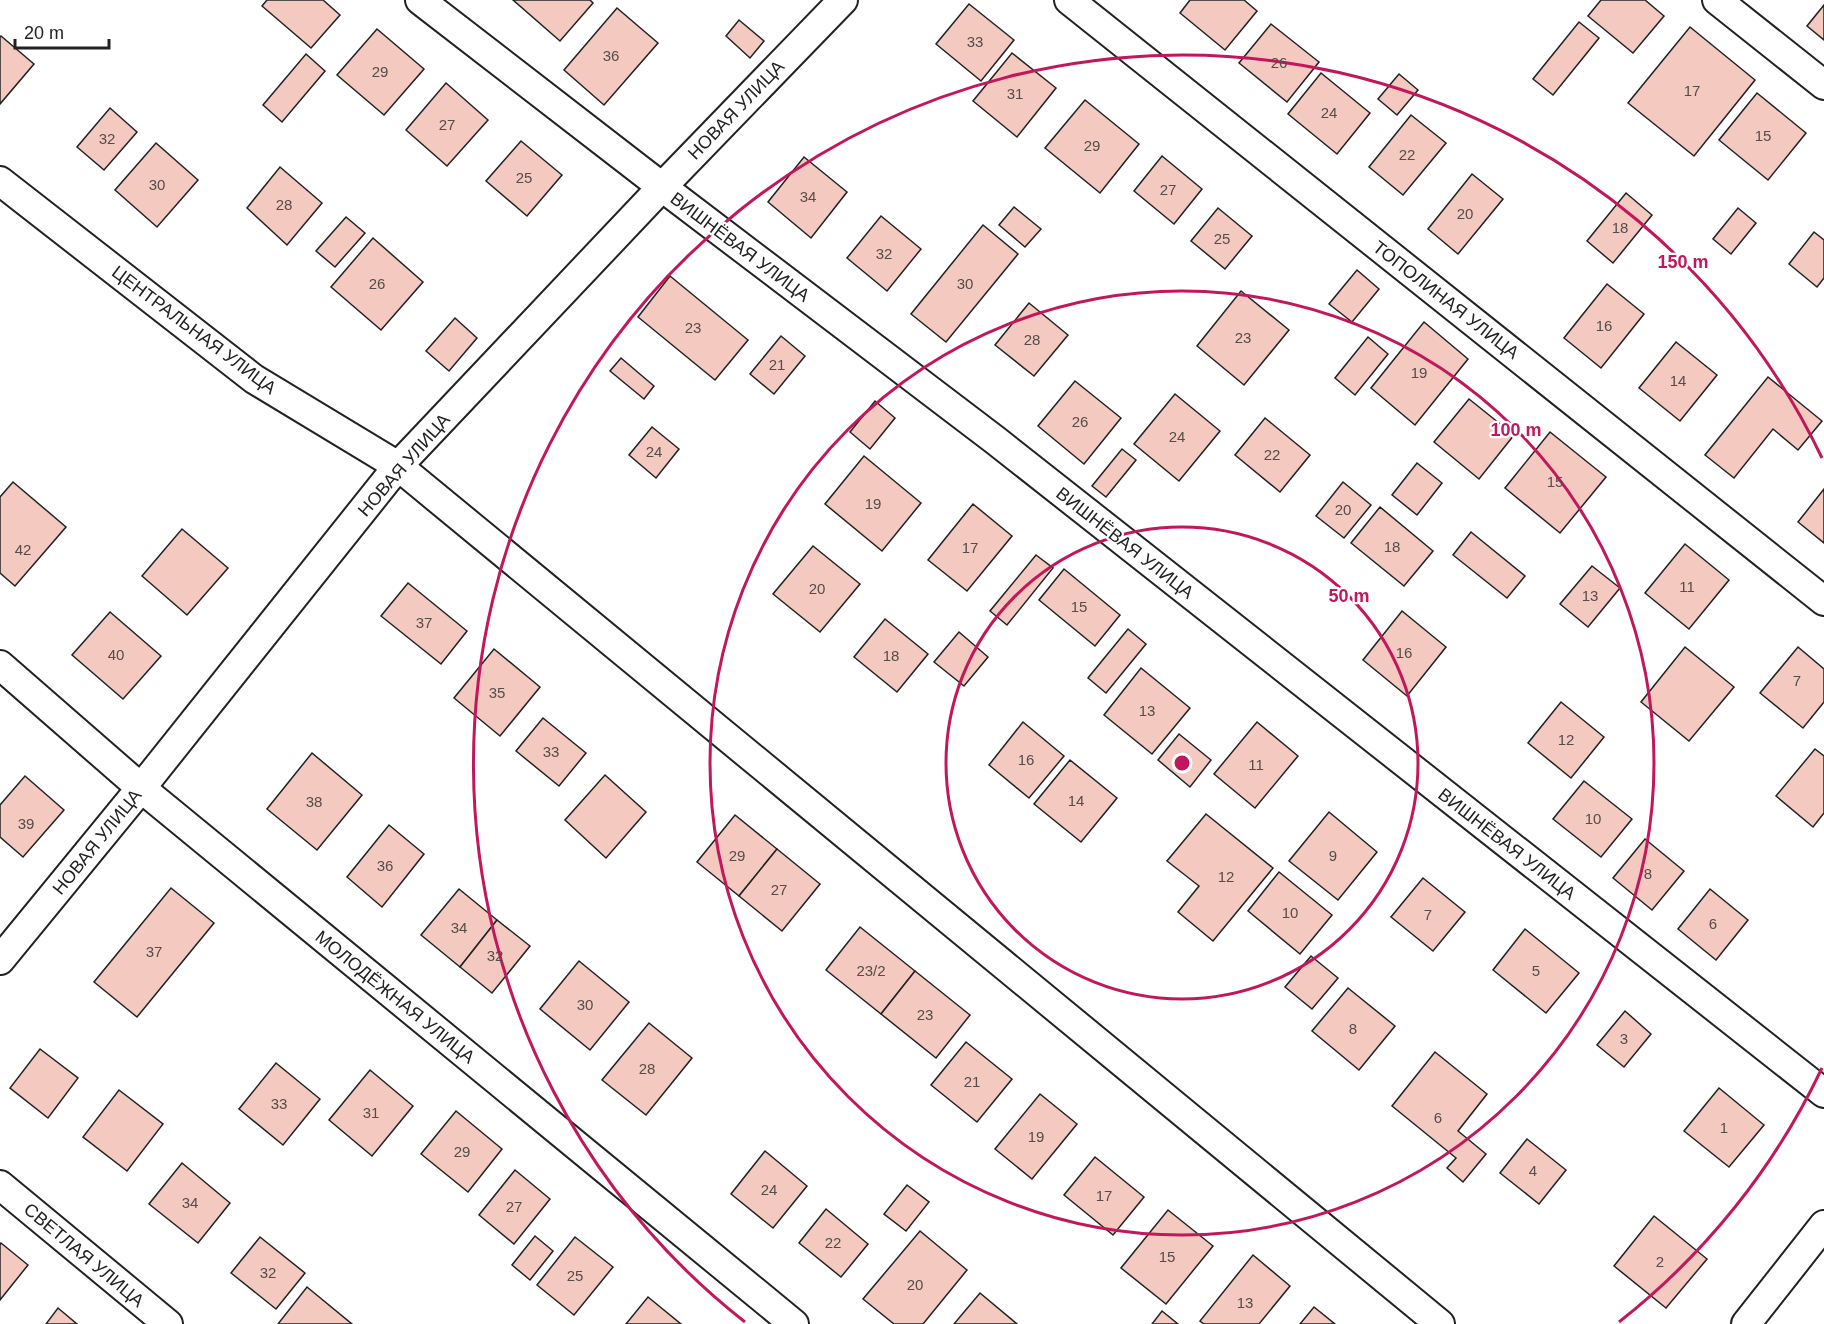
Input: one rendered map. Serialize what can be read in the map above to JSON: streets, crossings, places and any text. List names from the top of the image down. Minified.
{"streets":{"street":["НОВАЯ УЛИЦА","ВИШНЁВАЯ УЛИЦА","ТОПОЛИНАЯ УЛИЦА","ЦЕНТРАЛЬНАЯ УЛИЦА","МОЛОДЁЖНАЯ УЛИЦА","СВЕТЛАЯ УЛИЦА"]},"crossings":[["НОВАЯ УЛИЦА","ВИШНЁВАЯ УЛИЦА"],["НОВАЯ УЛИЦА","ЦЕНТРАЛЬНАЯ УЛИЦА"],["НОВАЯ УЛИЦА","МОЛОДЁЖНАЯ УЛИЦА"]],"house_numbers":["33","36","26","29","17","31","24","27","15","32","29","22","25","30","27","34","28","20","18","25","32","26","30","16","23","23","28","21","19","14","26","24","24","22","15","19","20","18","17","42","11","20","13","15","37","16","40","18","7","35","13","12","33","16","11","14","38","10","39","29","9","36","8","12","27","10","7","6","34","37","32","23/2","5","30","23","8","3","28","21","33","31","6","1","19","29","4","24","17","34","27","22","15","2","32","25","20","13"],"scale_bar":"20 m","rings":["150 m","100 m","50 m"]}
